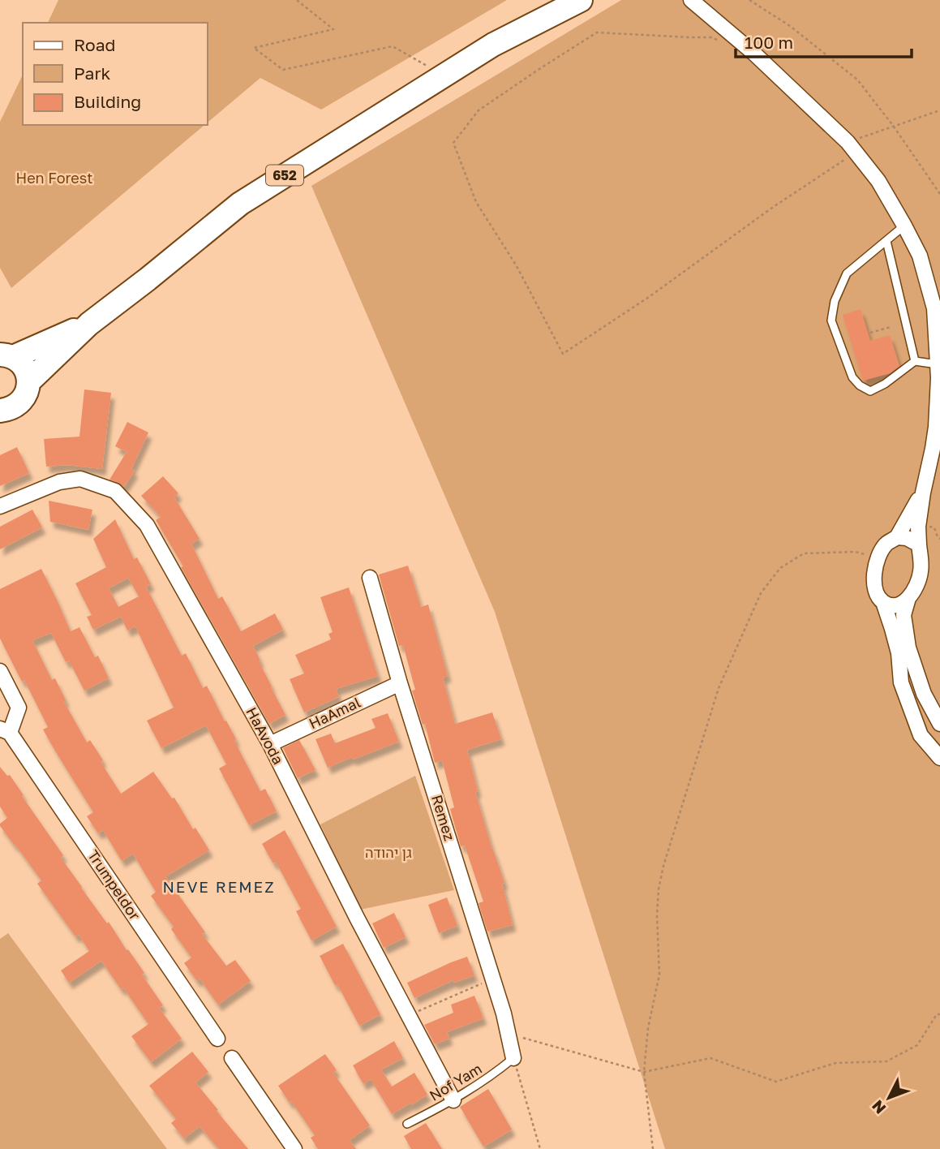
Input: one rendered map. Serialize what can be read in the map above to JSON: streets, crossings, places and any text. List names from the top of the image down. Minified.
{"streets":{"main road":["652"],"street":["HaAmal","HaAvoda","Remez","Trumpeldor"],"lane":["Nof Yam"]},"crossings":[["HaAmal","HaAvoda"],["HaAmal","Remez"],["HaAvoda","Nof Yam"],["Remez","Nof Yam"]],"districts":["NEVE REMEZ"],"parks":["Hen Forest","גן יהודה"],"legend":["Road","Park","Building"],"scale_bar":"100 m","north":"bottom left"}
